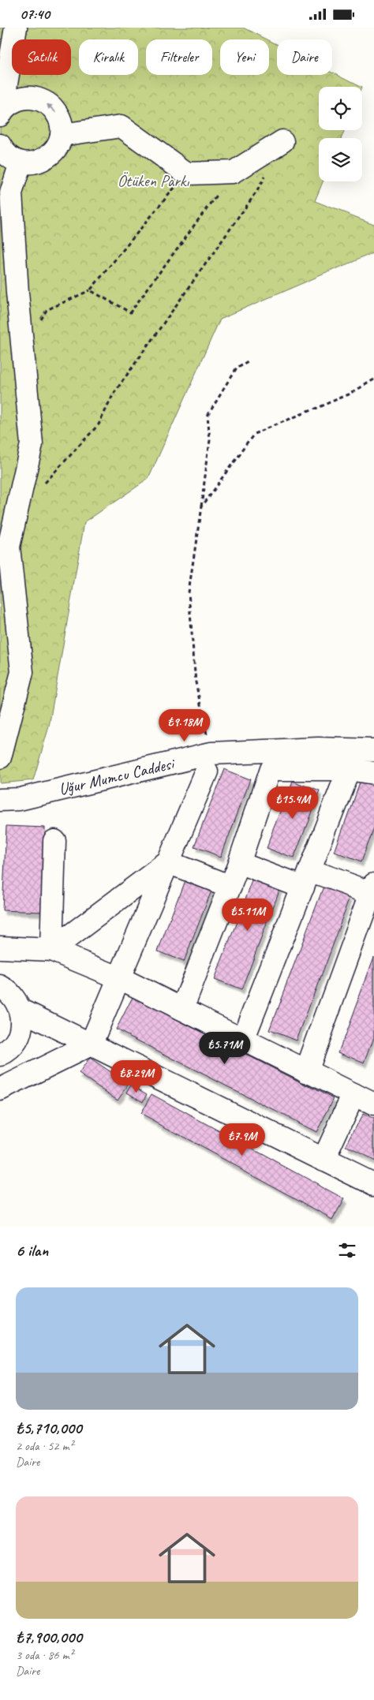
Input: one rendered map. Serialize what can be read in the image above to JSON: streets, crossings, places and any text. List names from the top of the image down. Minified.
{"streets":{"main road":["Uğur Mumcu Caddesi"]},"parks":["Ötüken Parkı"],"page":{"status":"07:40","chip":["Satılık","Kiralık","Filtreler","Yeni","Daire"],"price":["₺9.18M","₺15.4M","₺5.11M","₺5.71M","₺8.29M","₺7.9M"],"heading":"6 ilan","list":[{"name":"₺5,710,000","note":"2 oda · 52 m² · Daire"},{"name":"₺7,900,000","note":"3 oda · 86 m² · Daire"}]}}
